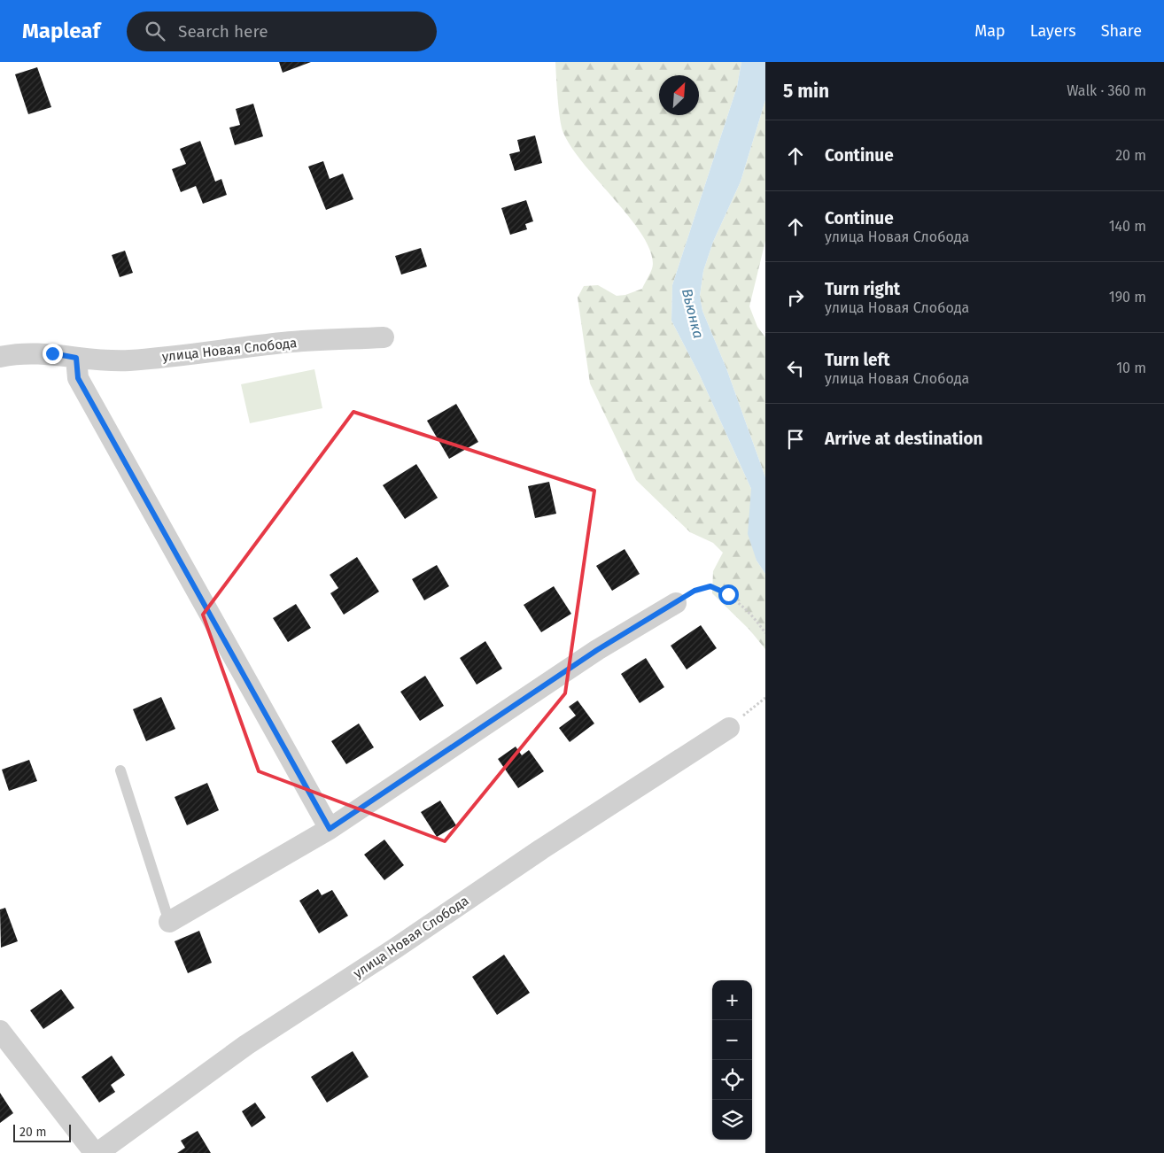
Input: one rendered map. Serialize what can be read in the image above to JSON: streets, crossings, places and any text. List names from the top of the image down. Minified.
{"streets":{"street":["улица Новая Слобода"]},"water":["Вьюнка"],"scale_bar":"20 m","north":"top right","page":{"header":"Mapleaf","search":"Search here","nav":["Map","Layers","Share"],"heading":["5 min","Walk · 360 m"],"list":[["Continue","20 m"],["Continue","улица Новая Слобода","140 m"],["Turn right","улица Новая Слобода","190 m"],["Turn left","улица Новая Слобода","10 m"],"Arrive at destination"],"map_buttons":["+","−"],"scale":"20 m"}}
